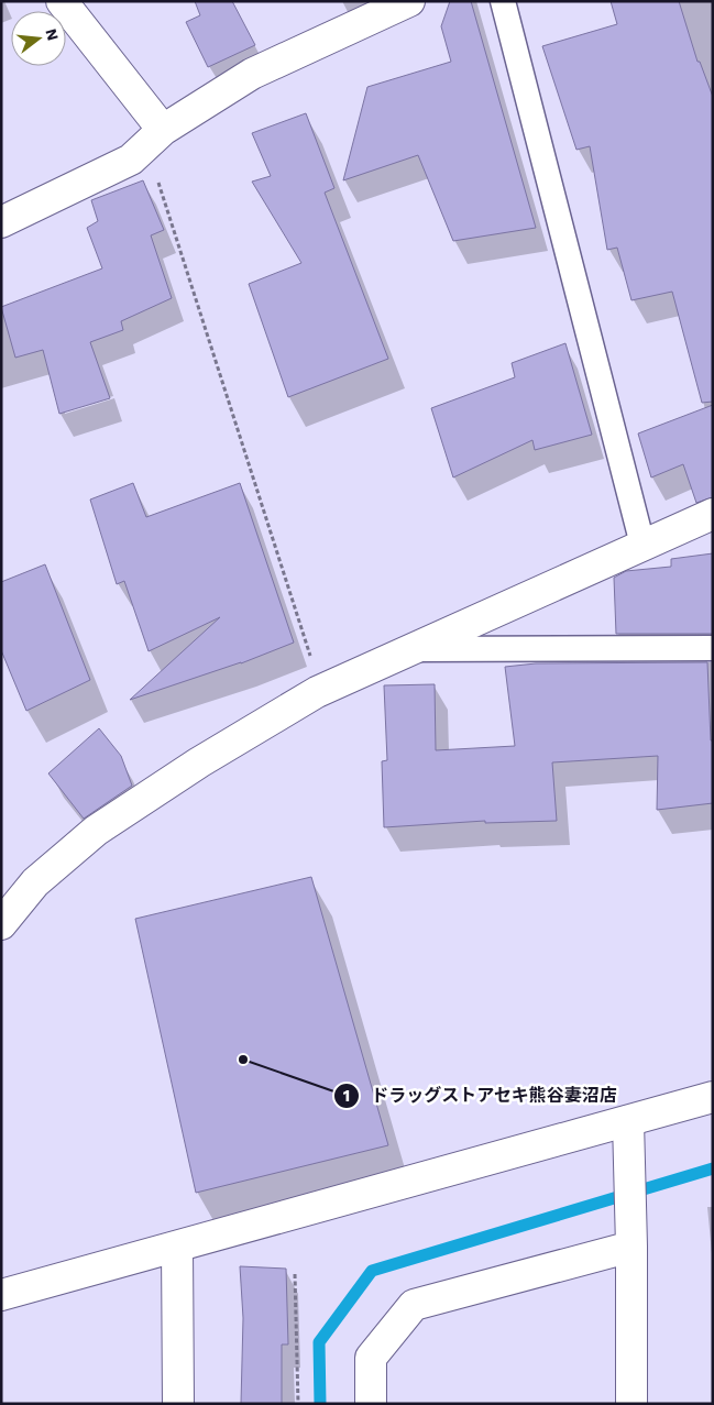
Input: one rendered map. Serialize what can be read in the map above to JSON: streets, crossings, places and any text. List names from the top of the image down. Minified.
{"places":["ドラッグストアセキ熊谷妻沼店"],"north":"right"}
